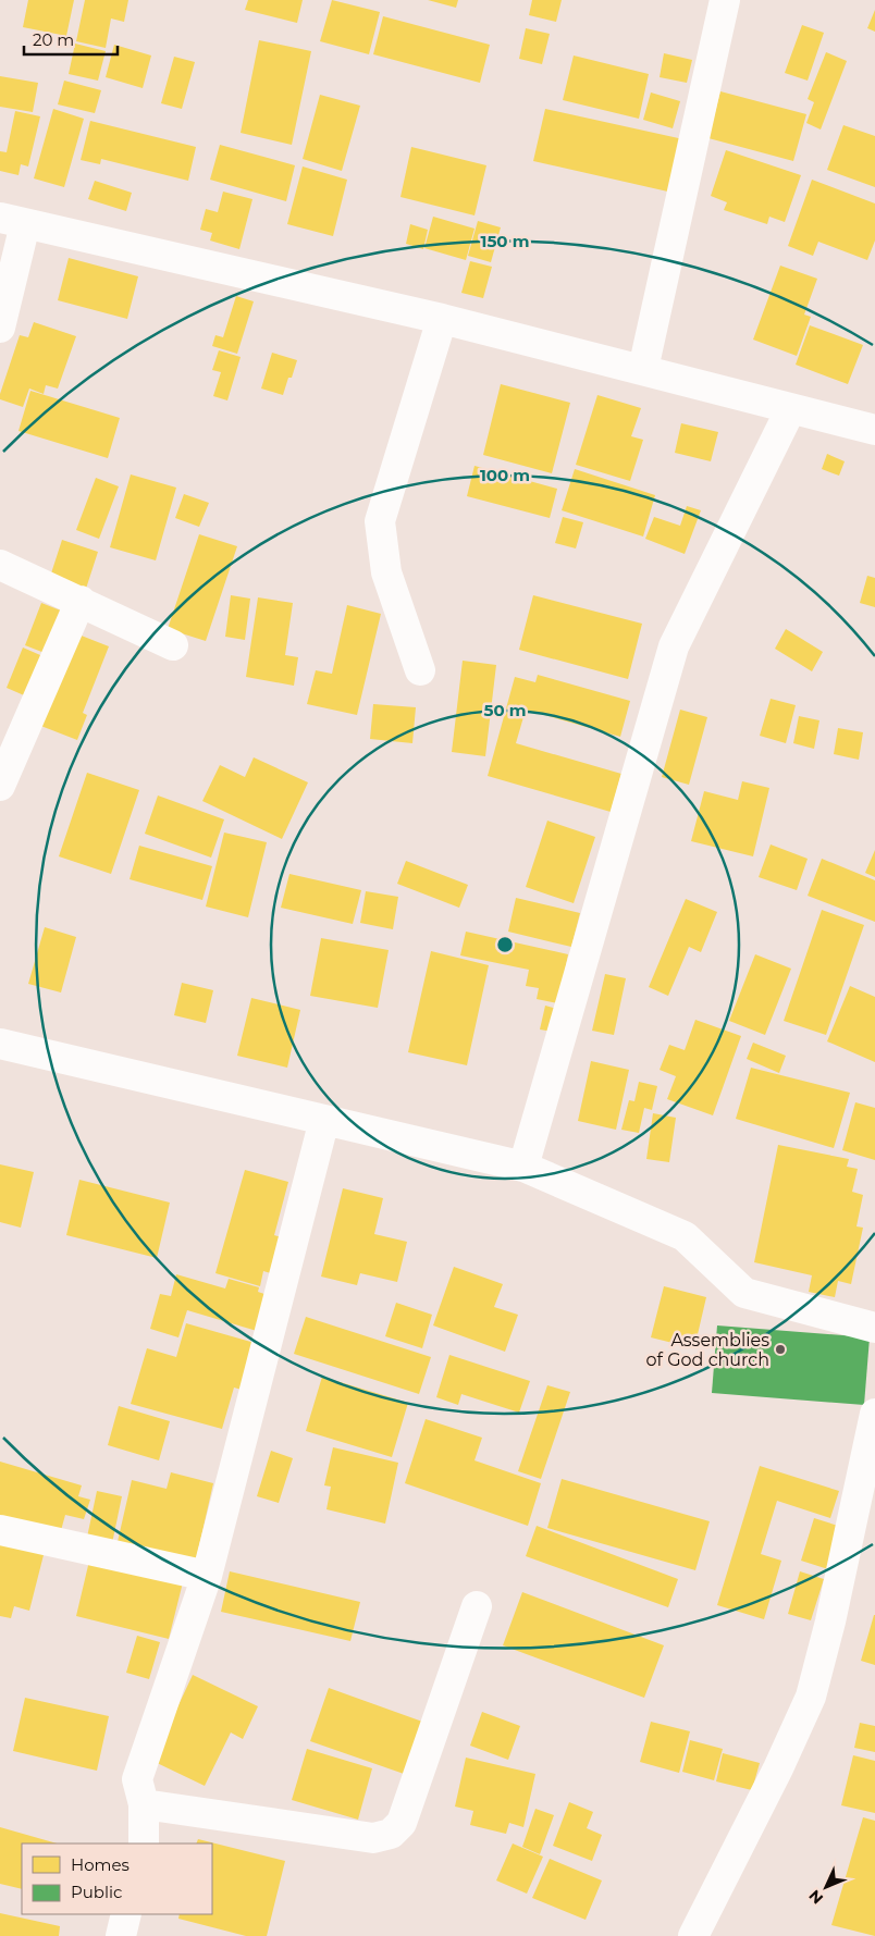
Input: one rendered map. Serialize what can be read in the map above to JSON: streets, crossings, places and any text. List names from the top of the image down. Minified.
{"places":["Assemblies of God church"],"legend":["Homes","Public"],"scale_bar":"20 m","north":"bottom left","rings":["150 m","100 m","50 m"]}
